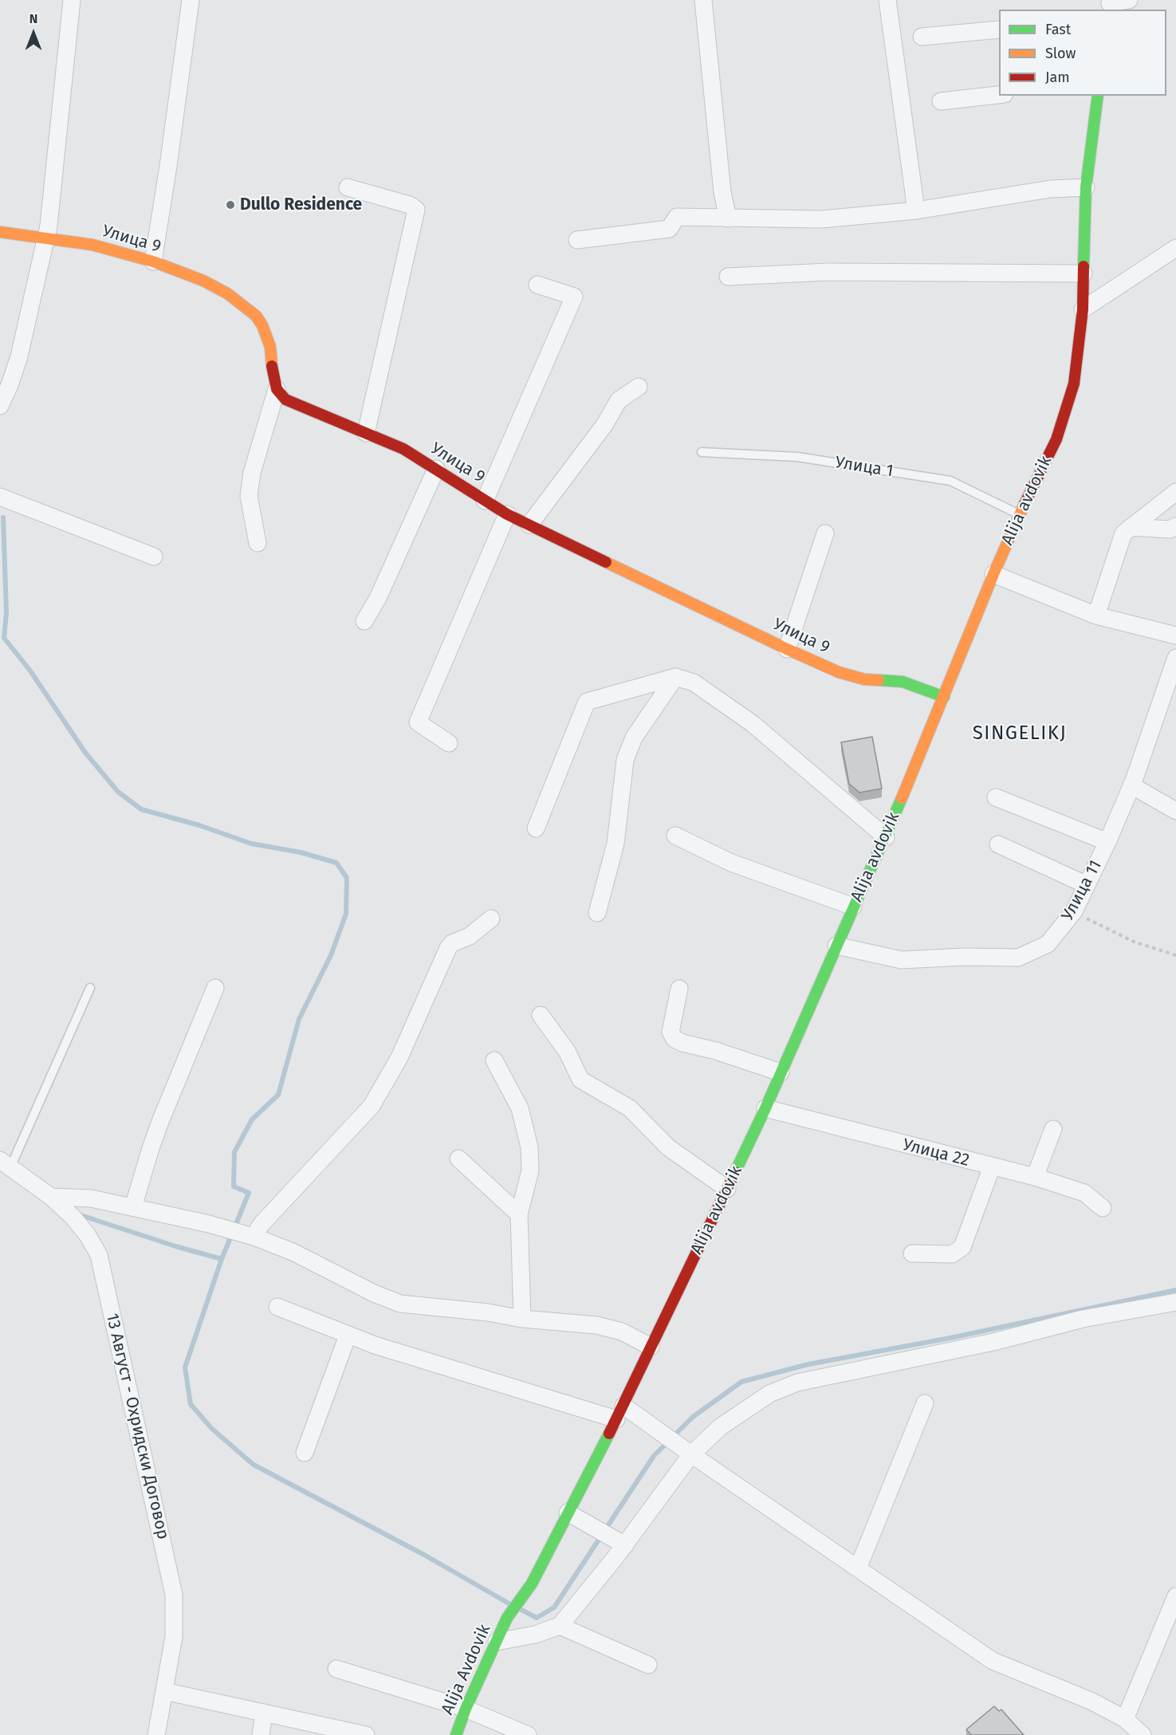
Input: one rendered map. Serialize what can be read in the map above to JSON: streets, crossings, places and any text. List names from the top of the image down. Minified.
{"streets":{"street":["Улица 9","Alija avdovik","Улица 11","Улица 22","13 Август - Охридски Договор","Alija Avdovik"],"lane":["Улица 1"]},"crossings":[["Улица 9","Alija avdovik"],["Улица 1","Alija avdovik"],["Alija avdovik","Улица 11"],["Alija avdovik","Улица 22"],["Alija avdovik","Alija Avdovik"]],"districts":["SINGELIKJ"],"places":["Dullo Residence"],"legend":["Fast","Slow","Jam"],"north":"top"}
